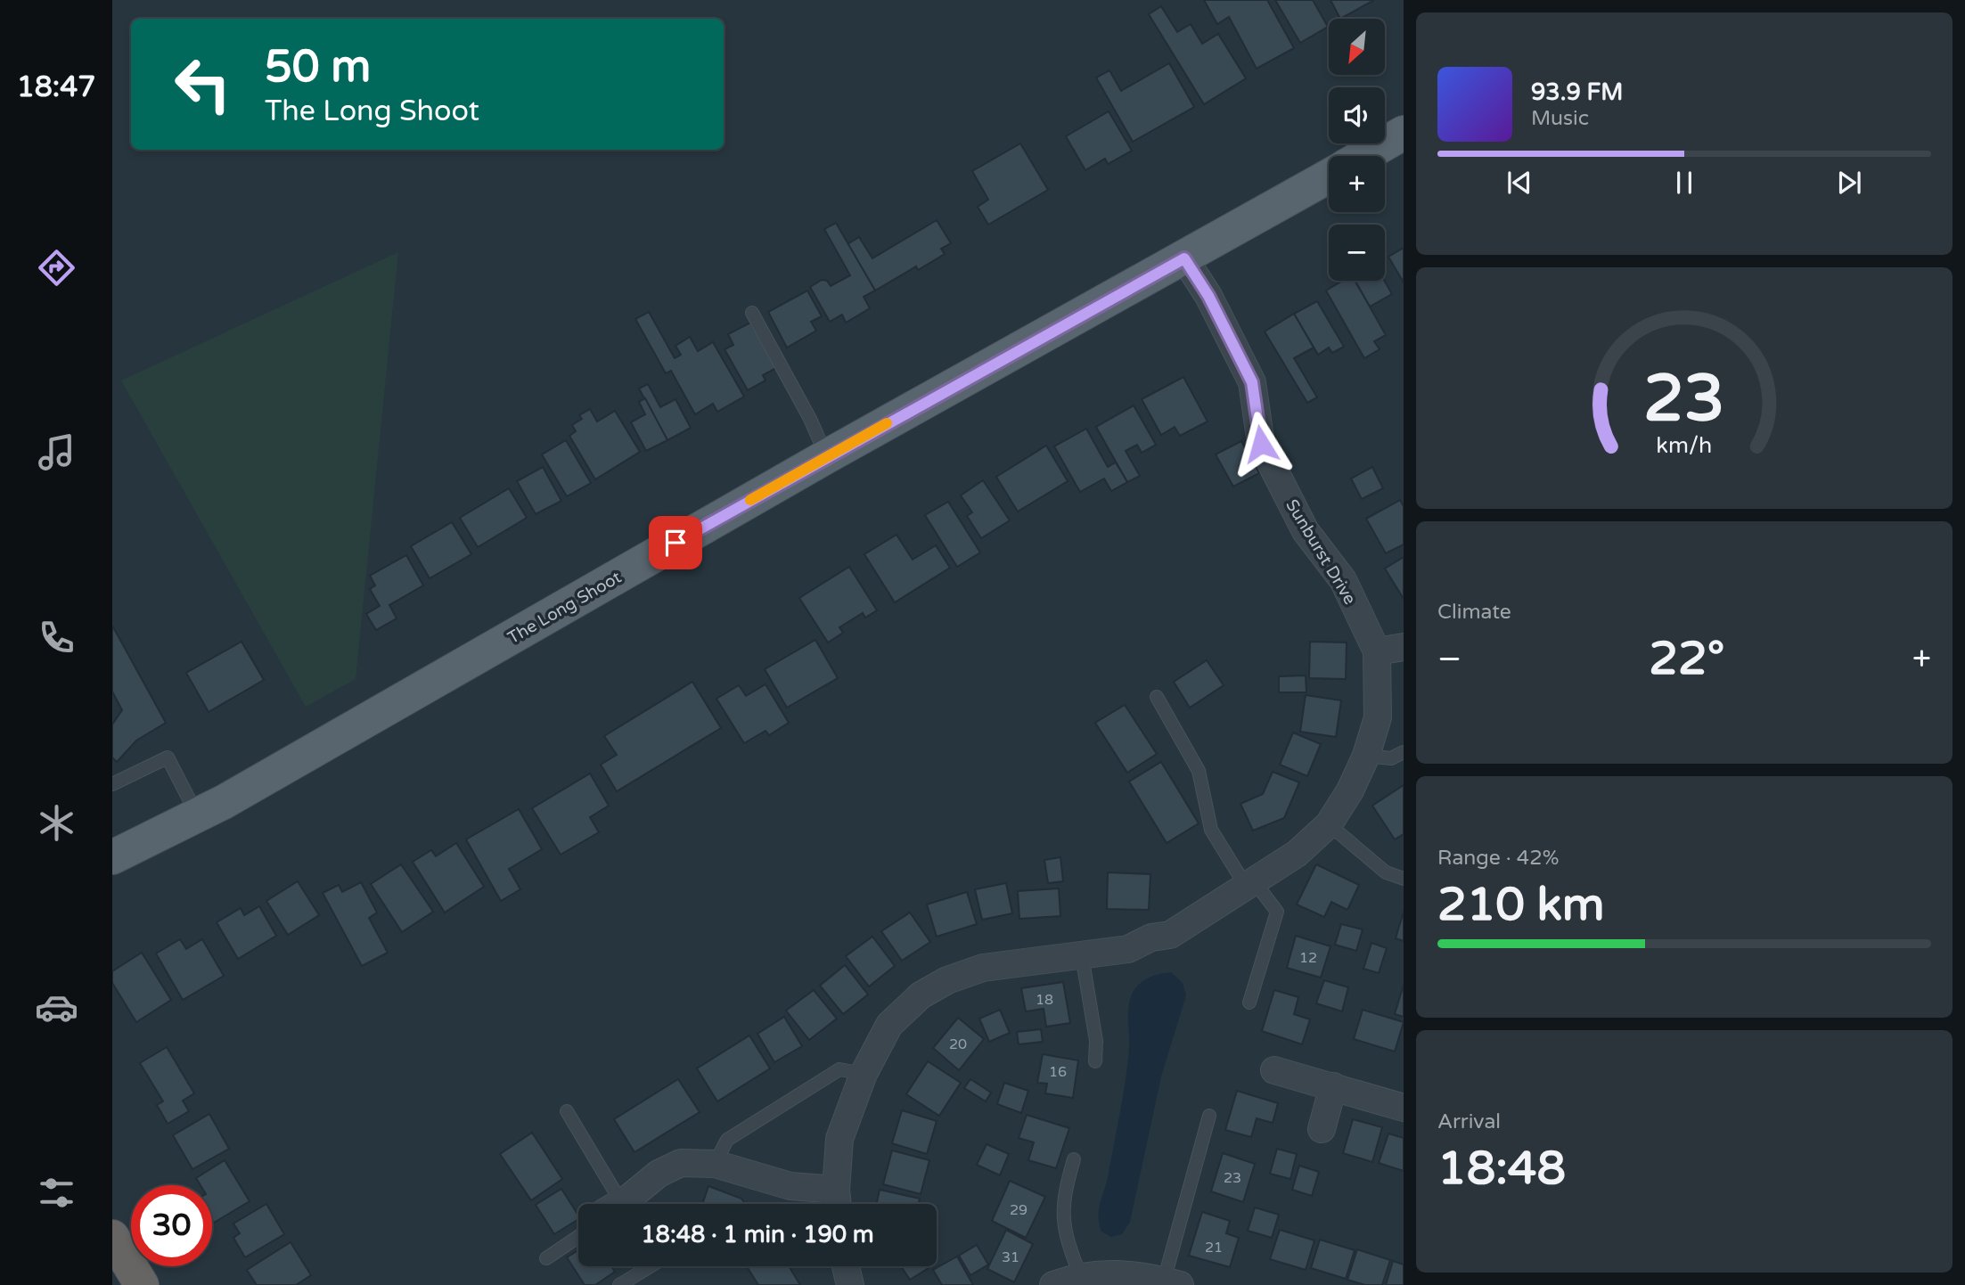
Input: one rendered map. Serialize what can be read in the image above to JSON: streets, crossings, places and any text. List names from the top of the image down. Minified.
{"streets":{"main road":["The Long Shoot"],"street":["Sunburst Drive"]},"crossings":[["Sunburst Drive","The Long Shoot"]],"house_numbers":["12","18","20","16","23","29","21","31"],"north":"bottom left","page":{"tabs":"18:47","map_buttons":["+","−"],"turn":["50 m","The Long Shoot"],"song":["93.9 FM","Music"],"tile":["Climate",["Range · 42%","210 km"],["Arrival","18:48"]],"heat":["−","22°","+"],"limit":"30","trip":"18:48 · 1 min · 190 m","gauge":["23","km/h"]}}
